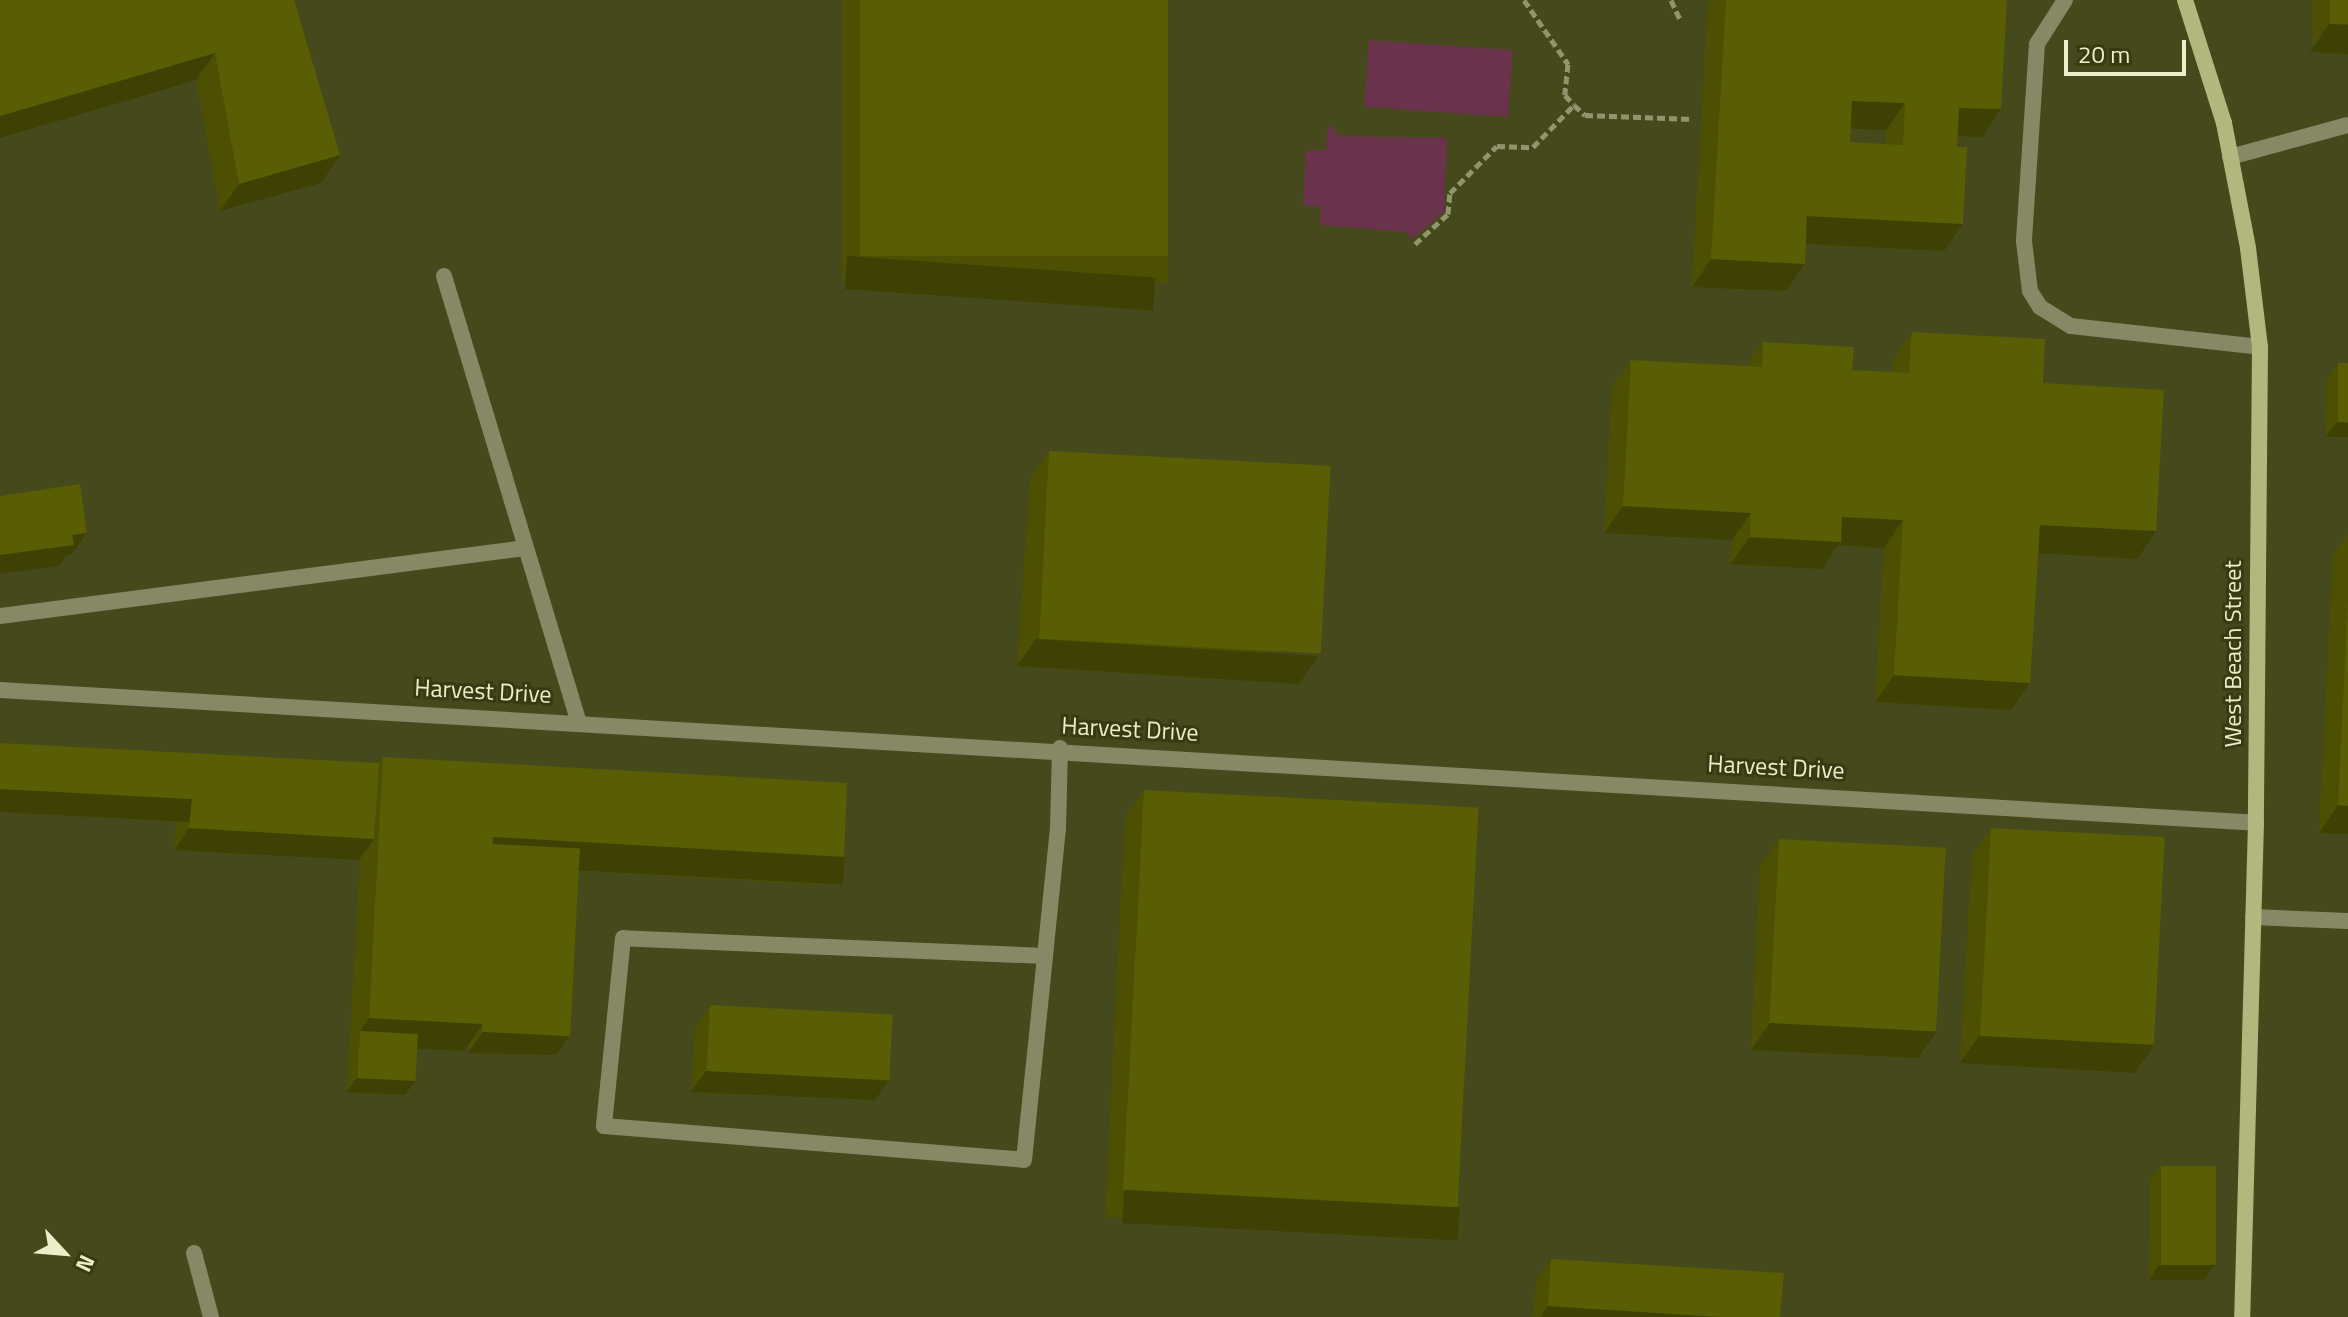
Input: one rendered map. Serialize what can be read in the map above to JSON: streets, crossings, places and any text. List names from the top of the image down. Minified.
{"streets":{"main road":["West Beach Street"],"street":["Harvest Drive"]},"crossings":[["West Beach Street","Harvest Drive"]],"scale_bar":"20 m","north":"bottom right"}
